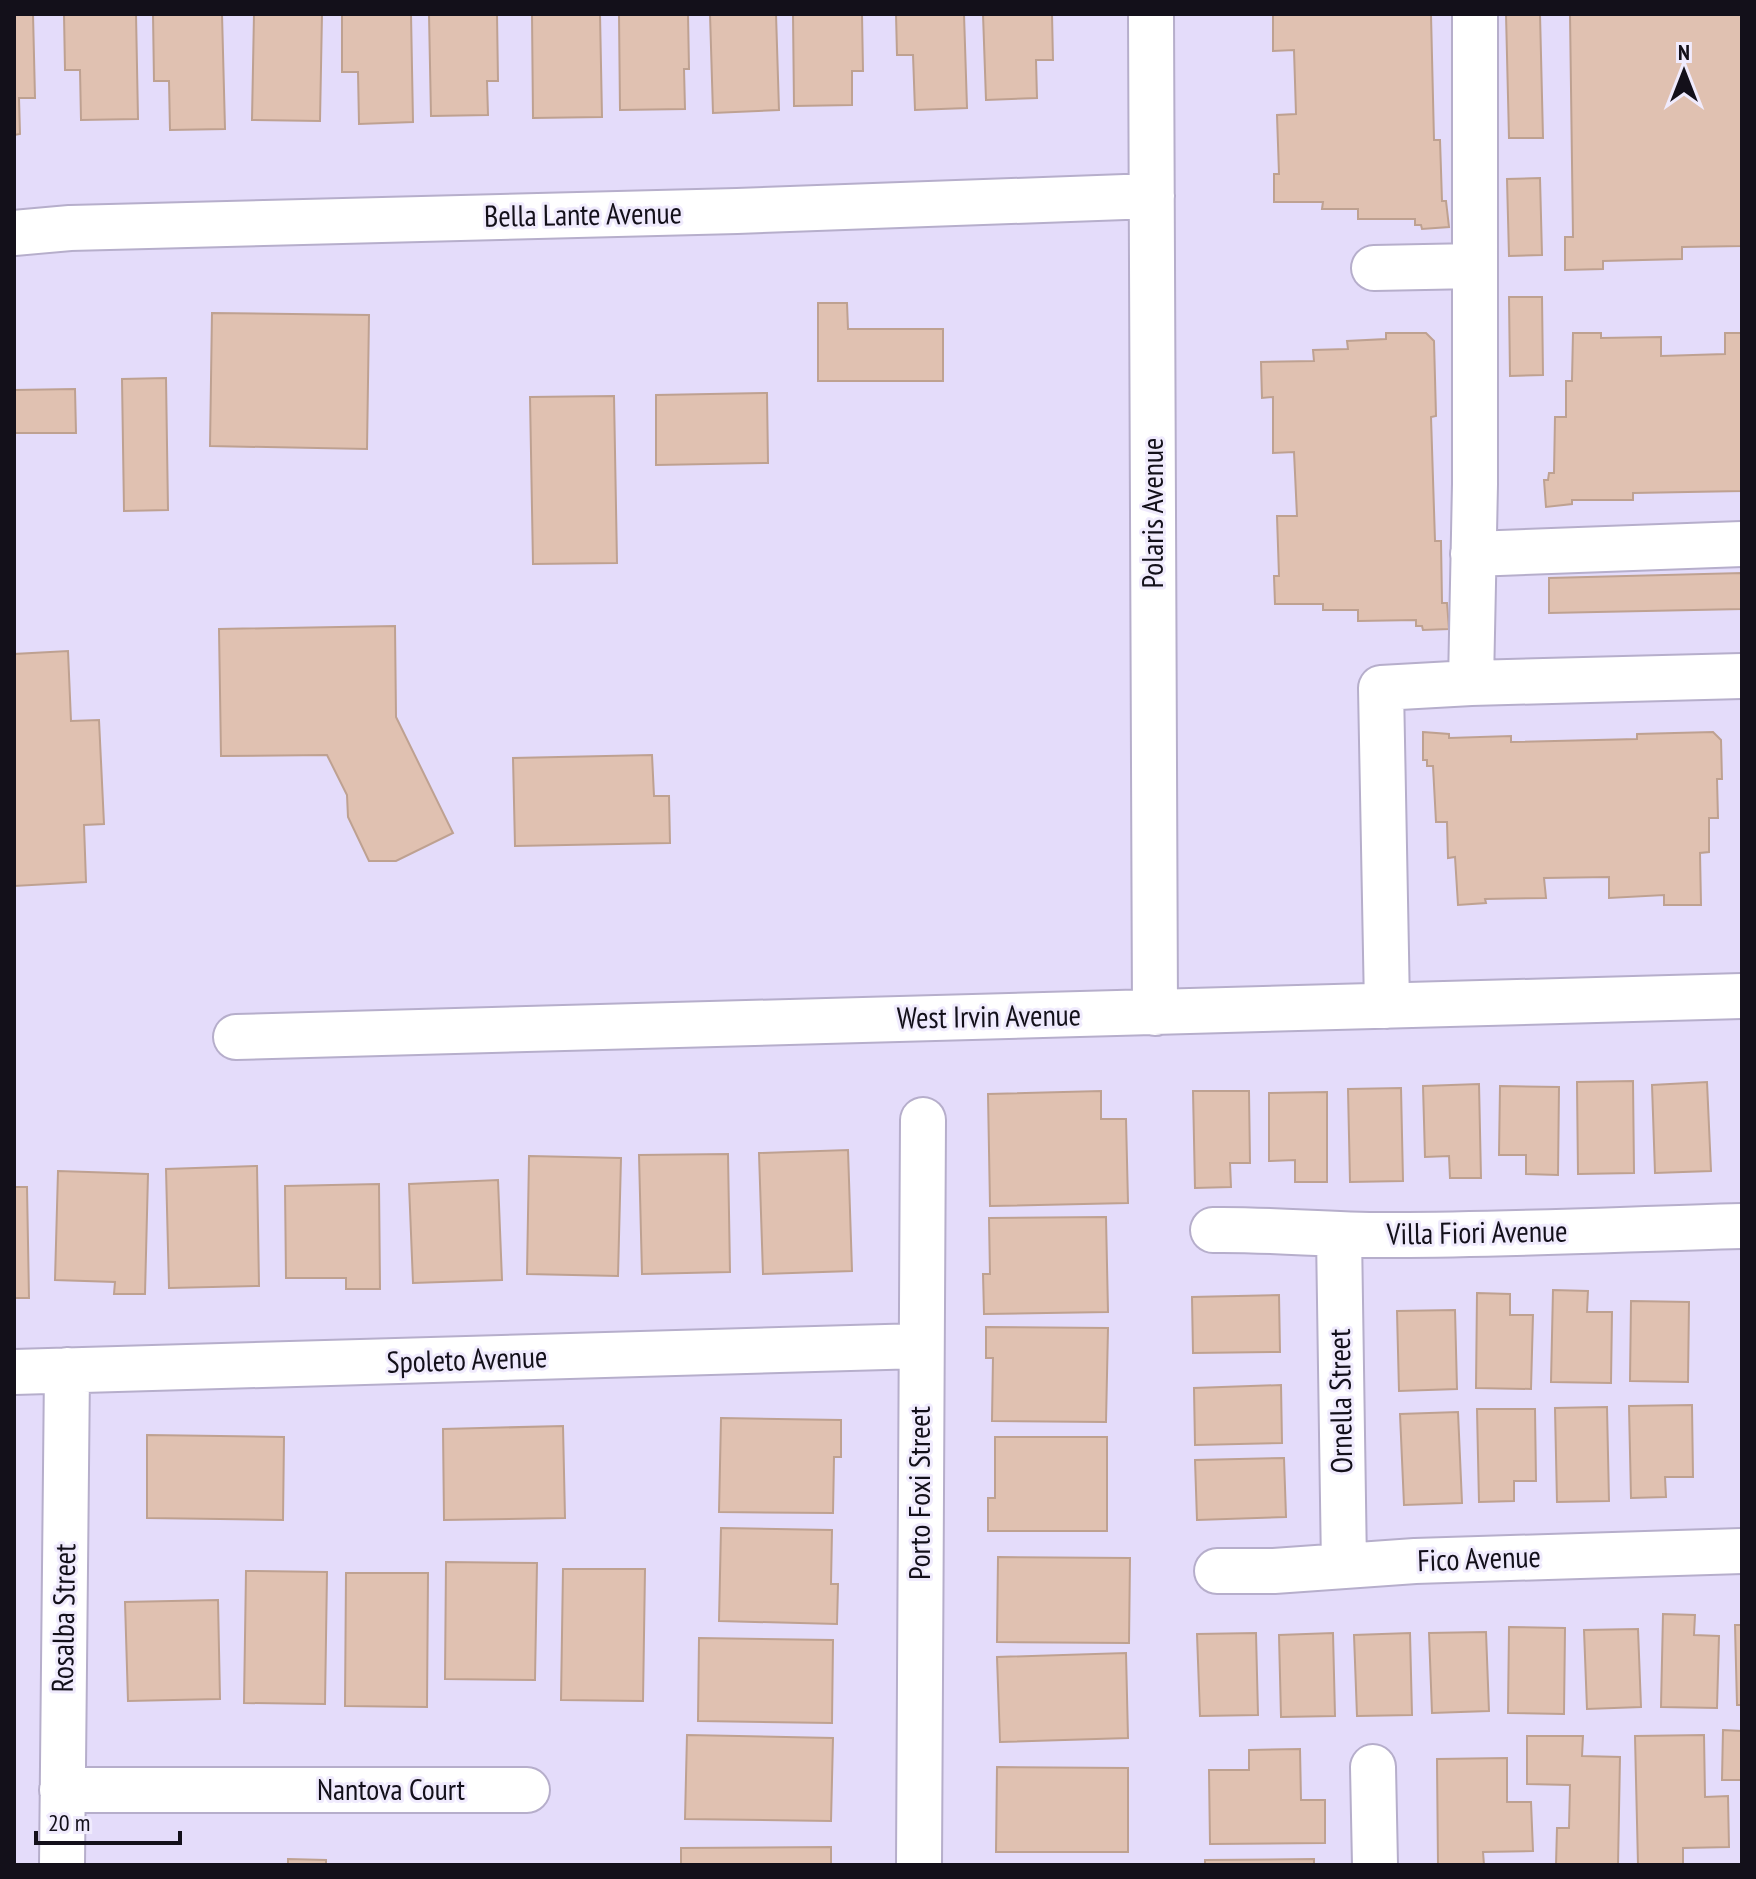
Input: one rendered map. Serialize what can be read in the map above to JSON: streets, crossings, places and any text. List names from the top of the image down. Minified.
{"streets":{"street":["Bella Lante Avenue","Polaris Avenue","West Irvin Avenue","Villa Fiori Avenue","Spoleto Avenue","Ornella Street","Porto Foxi Street","Fico Avenue","Rosalba Street","Nantova Court"]},"crossings":[["Bella Lante Avenue","Polaris Avenue"],["Polaris Avenue","West Irvin Avenue"],["Villa Fiori Avenue","Ornella Street"],["Spoleto Avenue","Porto Foxi Street"],["Spoleto Avenue","Rosalba Street"],["Ornella Street","Fico Avenue"],["Rosalba Street","Nantova Court"]],"scale_bar":"20 m","north":"top"}
